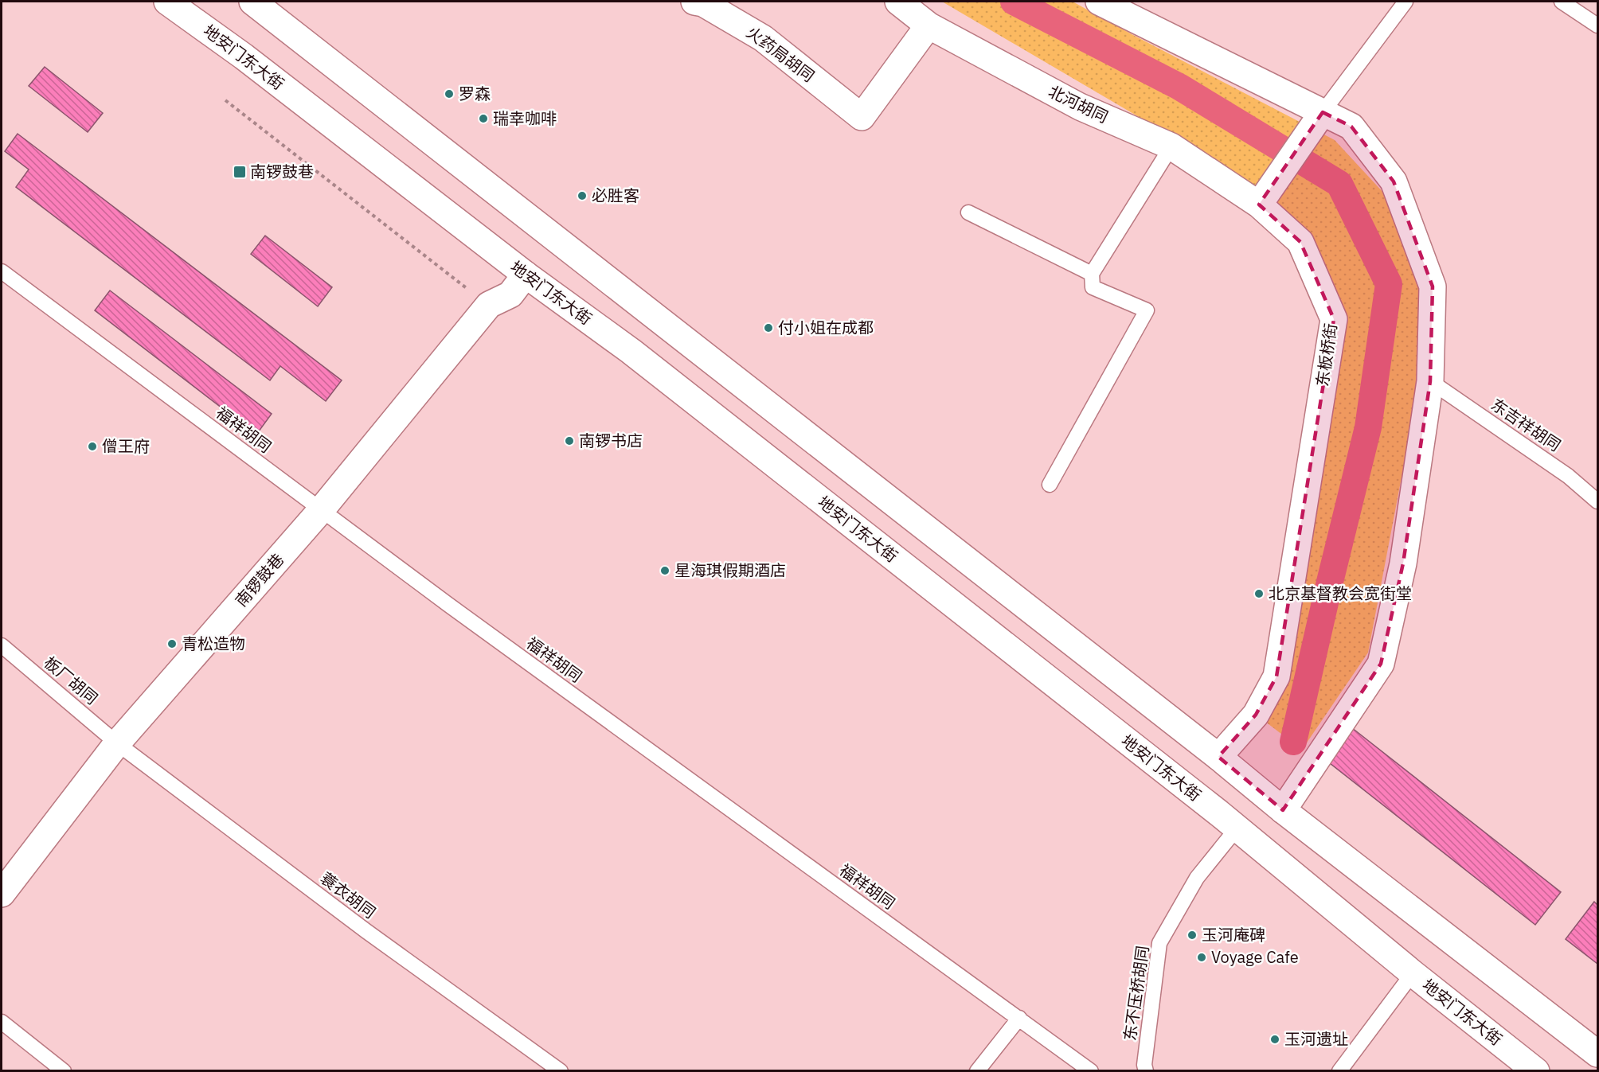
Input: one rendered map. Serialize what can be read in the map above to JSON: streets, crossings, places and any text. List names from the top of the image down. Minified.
{"streets":{"main road":["火药局胡同","地安门东大街","北河胡同","东板桥街","南锣鼓巷"],"lane":["东吉祥胡同","福祥胡同","板厂胡同","蓑衣胡同","东不压桥胡同"]},"crossings":[["火药局胡同","北河胡同"],["地安门东大街","南锣鼓巷"],["地安门东大街","东不压桥胡同"],["北河胡同","东板桥街"],["福祥胡同","南锣鼓巷"],["南锣鼓巷","板厂胡同"],["南锣鼓巷","蓑衣胡同"],["板厂胡同","蓑衣胡同"]],"places":{"other":["罗森","瑞幸咖啡","必胜客","付小姐在成都","南锣书店","僧王府","星海琪假期酒店","北京基督教会宽街堂","青松造物","玉河庵碑","Voyage Cafe","玉河遗址"],"transit":["南锣鼓巷"]}}
